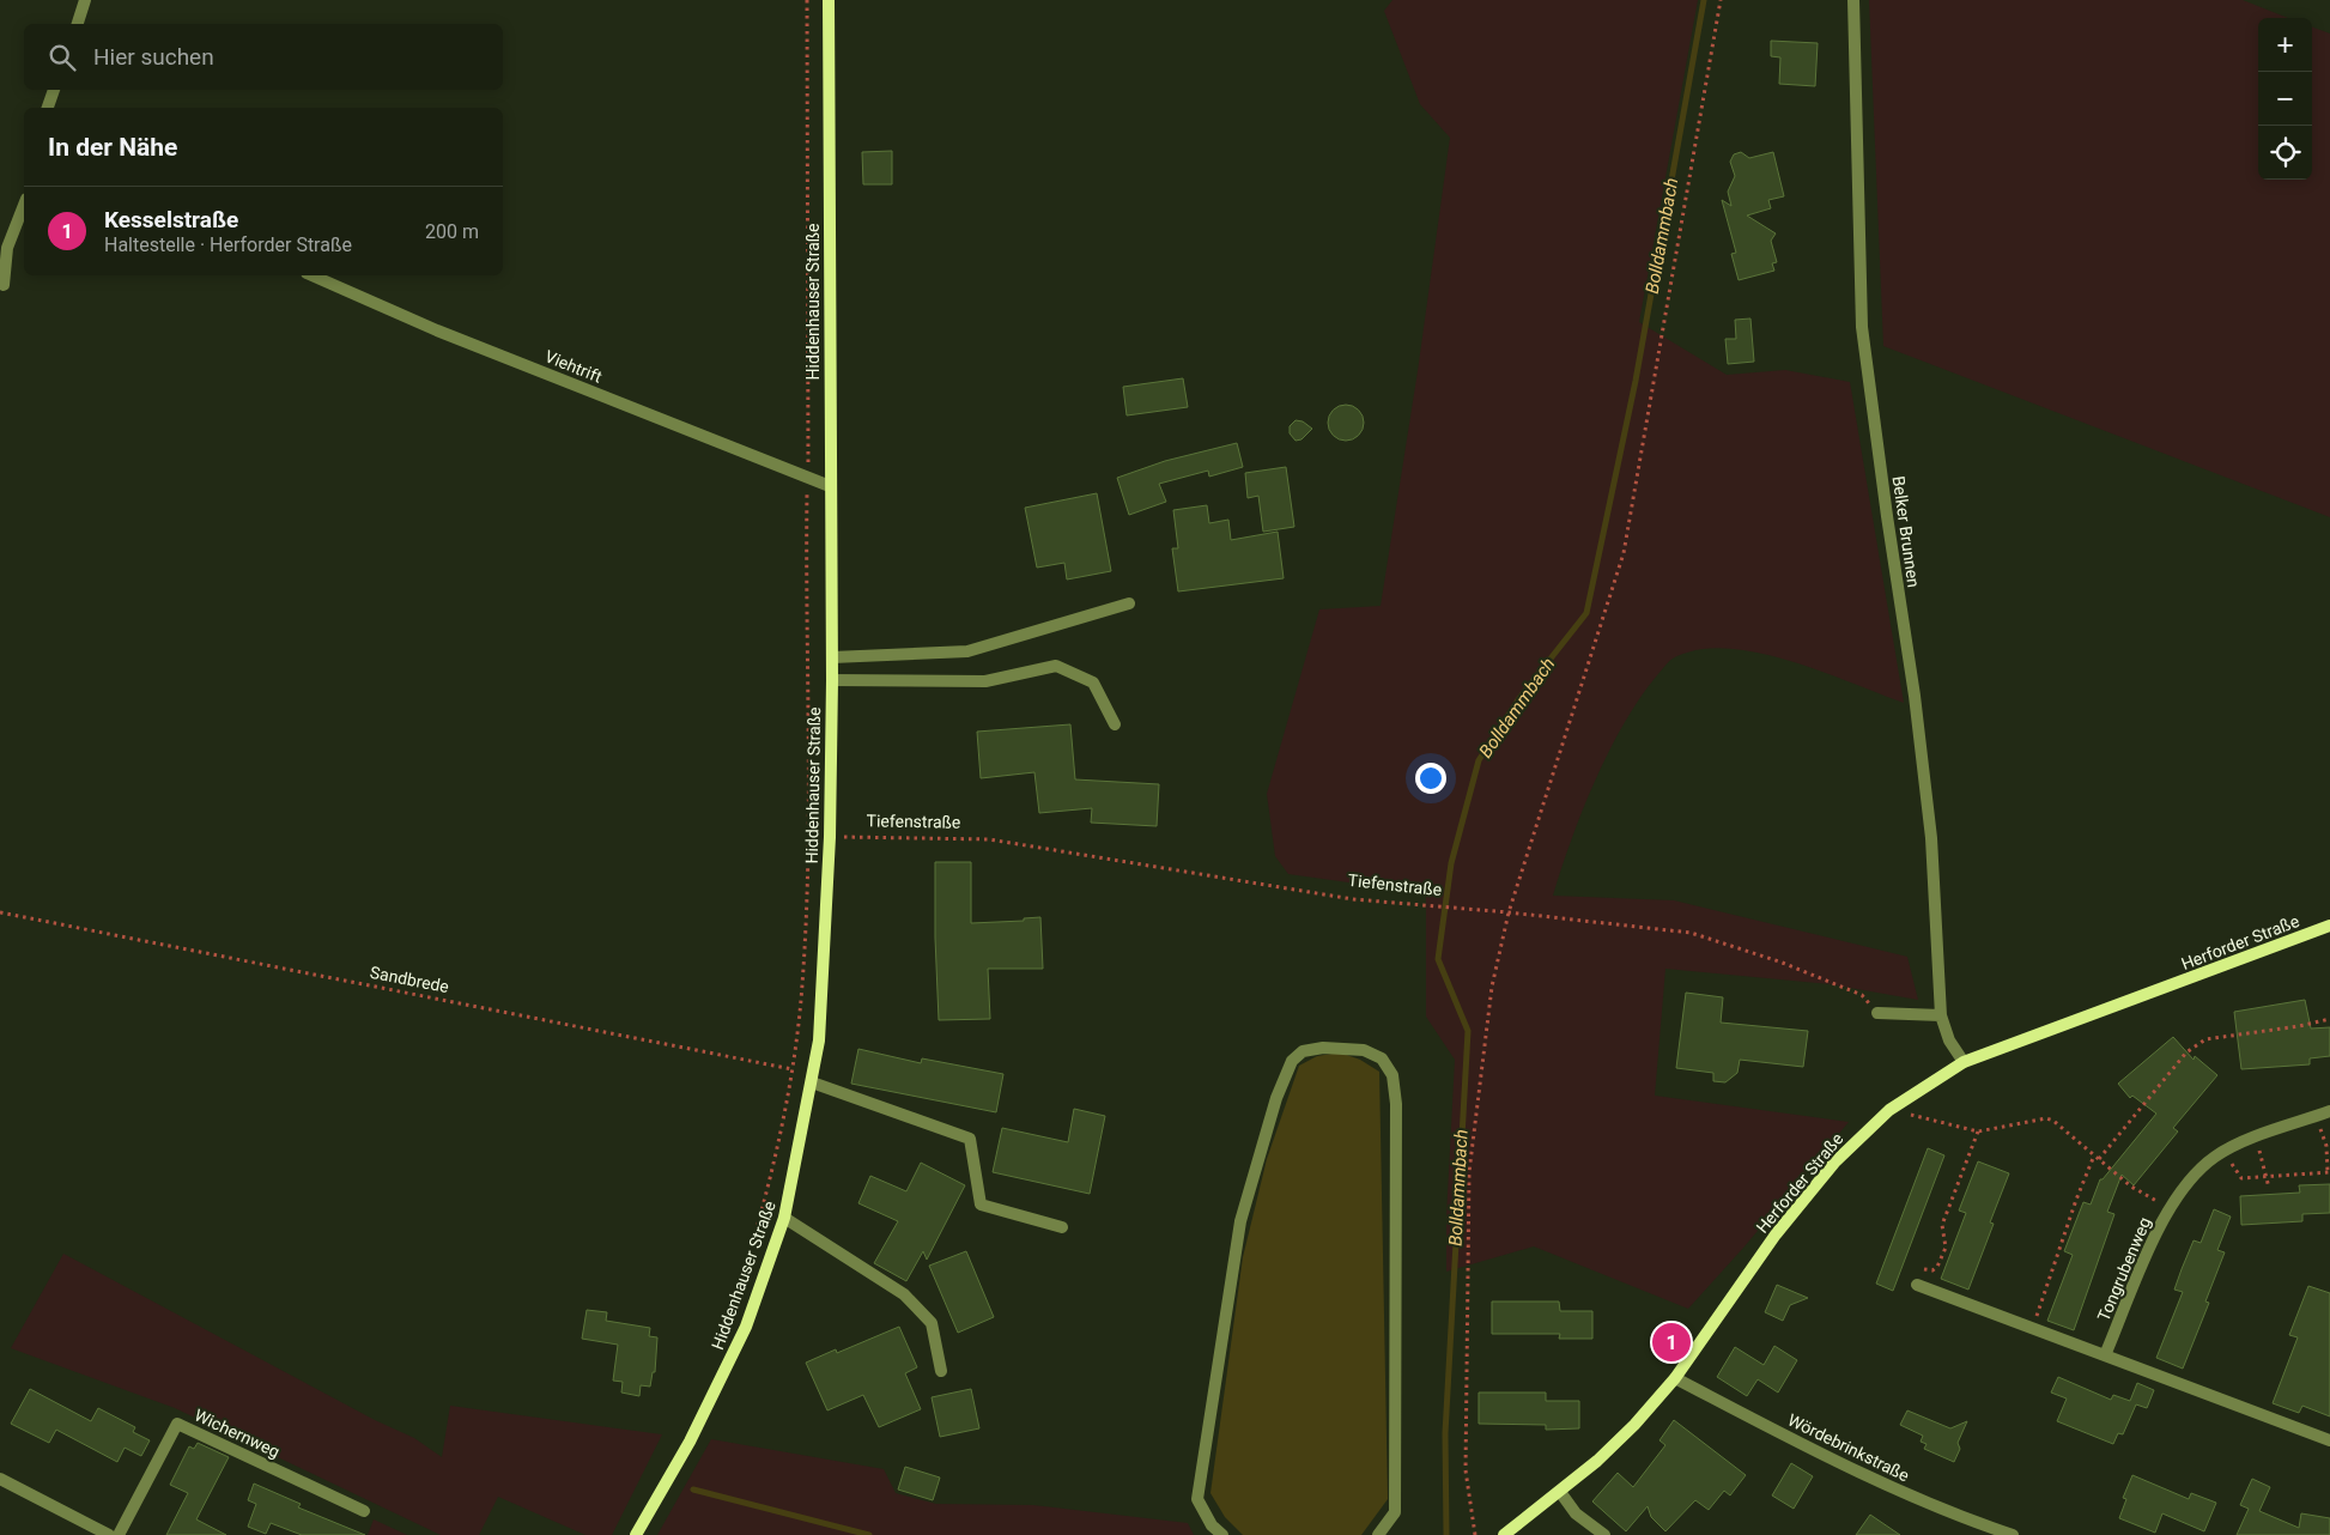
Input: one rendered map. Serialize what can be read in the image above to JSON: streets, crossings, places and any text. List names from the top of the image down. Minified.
{"streets":{"street":["Hiddenhauser Straße","Viehtrift","Belker Brunnen","Herforder Straße","Tongrubenweg","Wichernweg","Wördebrinkstraße"],"path":["Tiefenstraße","Sandbrede"]},"crossings":[["Hiddenhauser Straße","Viehtrift"],["Hiddenhauser Straße","Tiefenstraße"],["Hiddenhauser Straße","Sandbrede"],["Belker Brunnen","Herforder Straße"],["Herforder Straße","Wördebrinkstraße"]],"water":["Bolldammbach"],"page":{"map_buttons":["+","−"],"search":"Hier suchen","heading":"In der Nähe","list":[{"mark":"1","name":"Kesselstraße","note":"Haltestelle · Herforder Straße","value":"200 m"}],"pins":"1"}}
